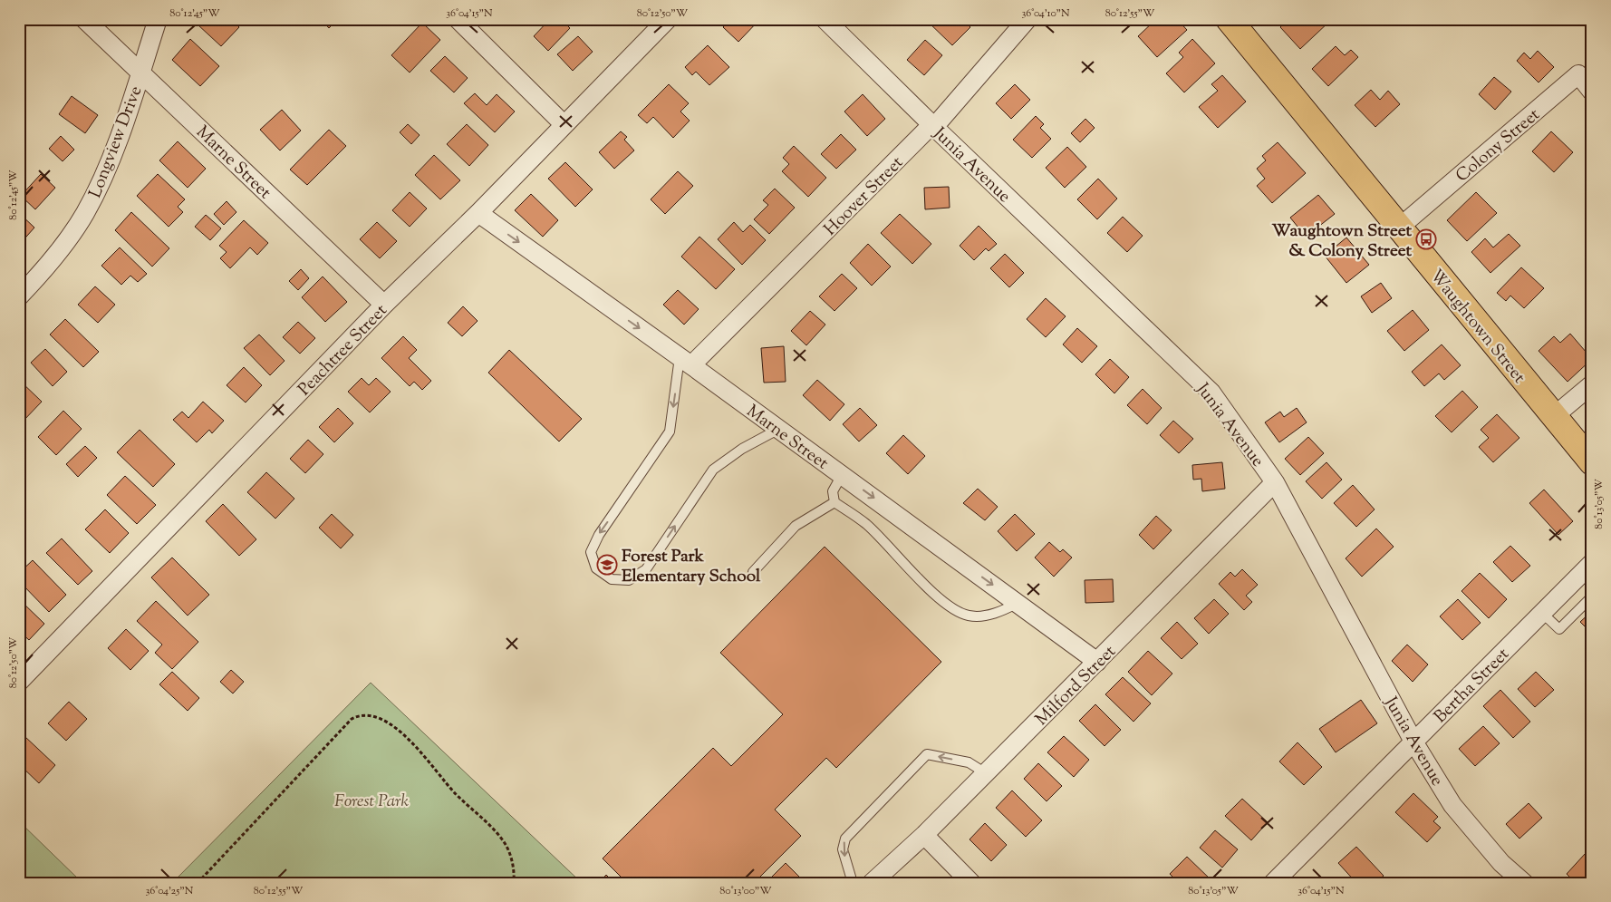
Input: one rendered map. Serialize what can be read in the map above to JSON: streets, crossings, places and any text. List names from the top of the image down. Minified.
{"streets":{"main road":["Waughtown Street"],"street":["Longview Drive","Colony Street","Marne Street","Junia Avenue","Hoover Street","Peachtree Street","Milford Street","Bertha Street"]},"crossings":[["Longview Drive","Marne Street"],["Colony Street","Waughtown Street"],["Marne Street","Hoover Street"],["Marne Street","Peachtree Street"],["Marne Street","Milford Street"],["Junia Avenue","Hoover Street"],["Junia Avenue","Milford Street"],["Junia Avenue","Bertha Street"]],"one_way":["Marne Street"],"parks":["Forest Park"],"places":{"bus stop":["Waughtown Street & Colony Street"],"school or university":["Forest Park Elementary School"]},"coordinates":["80°12'45\"W","36°04'15\"N","80°12'50\"W","36°04'10\"N","80°12'55\"W","80°13'05\"W","36°04'25\"N","80°13'00\"W"]}
